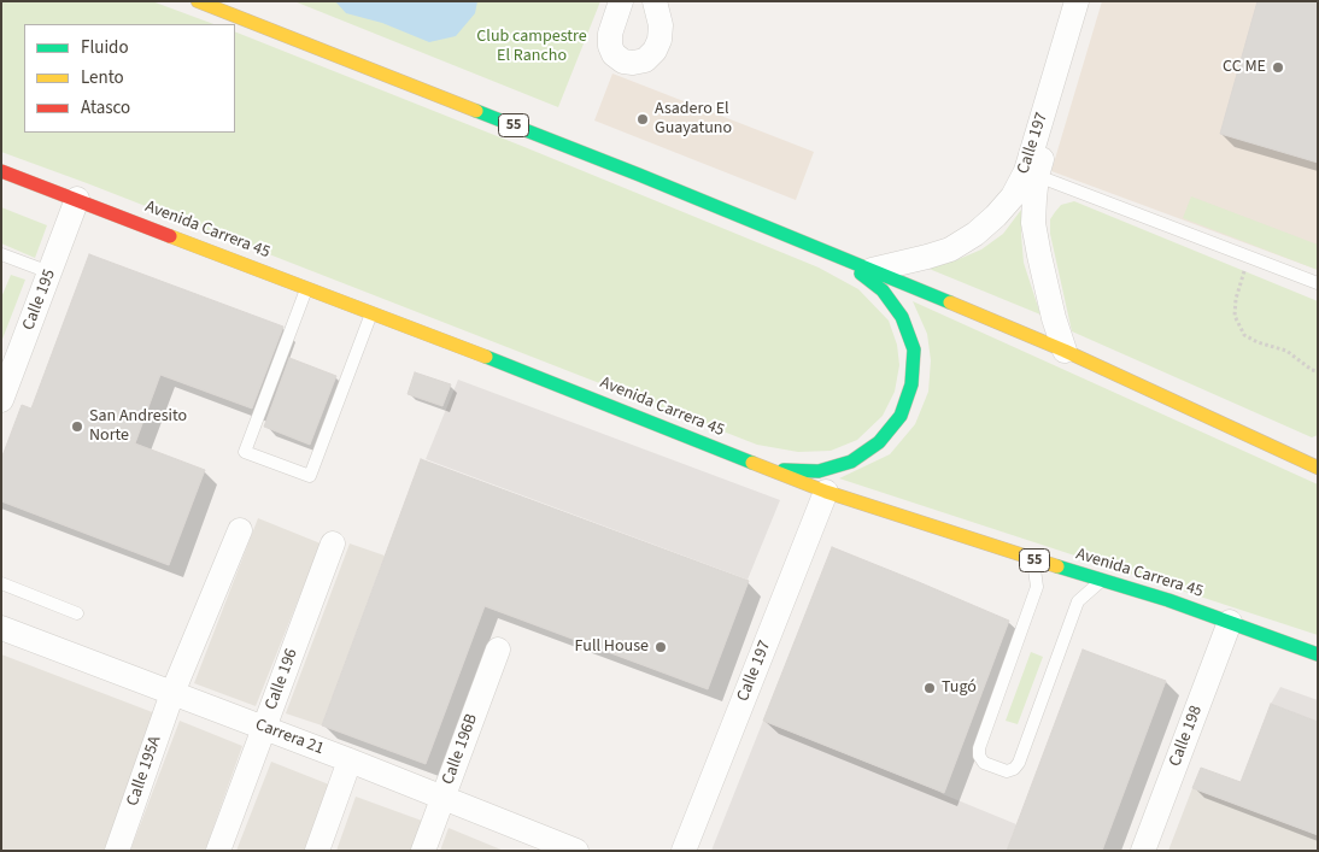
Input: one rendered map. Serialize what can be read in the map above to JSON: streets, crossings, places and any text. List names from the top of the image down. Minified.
{"streets":{"highway":["55","Avenida Carrera 45"],"street":["Calle 197","Calle 195","Calle 196","Calle 198","Carrera 21","Calle 196B","Calle 195A"]},"crossings":[["55","Calle 197"],["Calle 197","Avenida Carrera 45"],["Avenida Carrera 45","Calle 195"],["Avenida Carrera 45","Calle 198"],["Calle 196","Carrera 21"],["Carrera 21","Calle 196B"],["Carrera 21","Calle 195A"]],"parks":["Club campestre El Rancho"],"places":["CC ME","Asadero El Guayatuno","San Andresito Norte","Full House","Tugó"],"legend":["Fluido","Lento","Atasco"]}
